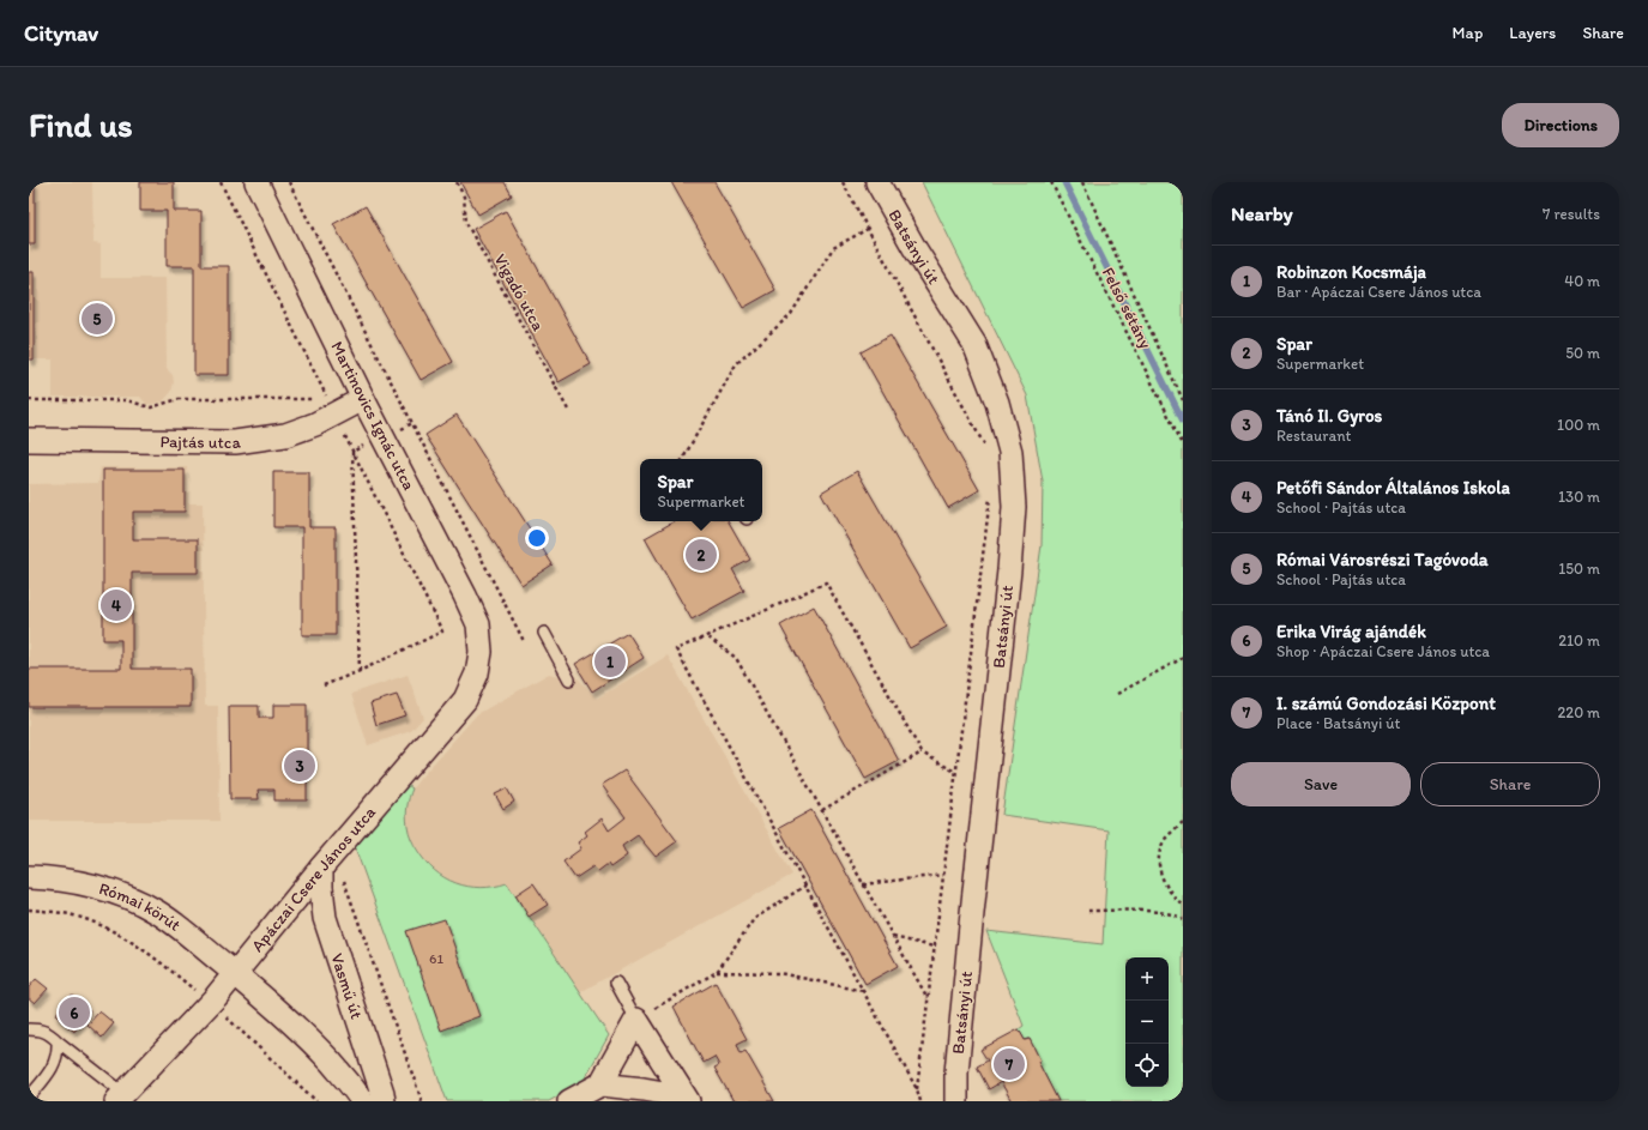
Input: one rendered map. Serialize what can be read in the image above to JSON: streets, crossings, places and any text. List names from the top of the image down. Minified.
{"streets":{"street":["Batsányi út","Martinovics Ignác utca","Pajtás utca","Apáczai Csere János utca","Római körút","Vasmű út"],"path":["Vigadó utca","Felső sétány"]},"crossings":[["Martinovics Ignác utca","Pajtás utca"],["Martinovics Ignác utca","Apáczai Csere János utca"],["Apáczai Csere János utca","Római körút"],["Apáczai Csere János utca","Vasmű út"]],"house_numbers":["61"],"page":{"header":"Citynav","nav":["Map","Layers","Share"],"buttons":["Directions",["Save","Share"]],"title":"Find us","heading":["Nearby","7 results"],"list":[{"mark":"1","name":"Robinzon Kocsmája","note":"Bar · Apáczai Csere János utca","value":"40 m"},{"mark":"2","name":"Spar","note":"Supermarket","value":"50 m"},{"mark":"3","name":"Tánó II. Gyros","note":"Restaurant","value":"100 m"},{"mark":"4","name":"Petőfi Sándor Általános Iskola","note":"School · Pajtás utca","value":"130 m"},{"mark":"5","name":"Római Városrészi Tagóvoda","note":"School · Pajtás utca","value":"150 m"},{"mark":"6","name":"Erika Virág ajándék","note":"Shop · Apáczai Csere János utca","value":"210 m"},{"mark":"7","name":"I. számú Gondozási Központ","note":"Place · Batsányi út","value":"220 m"}],"pins":["5","2","4","1","3","6","7"],"popup":["Spar","Supermarket"],"map_buttons":["+","−"]}}
